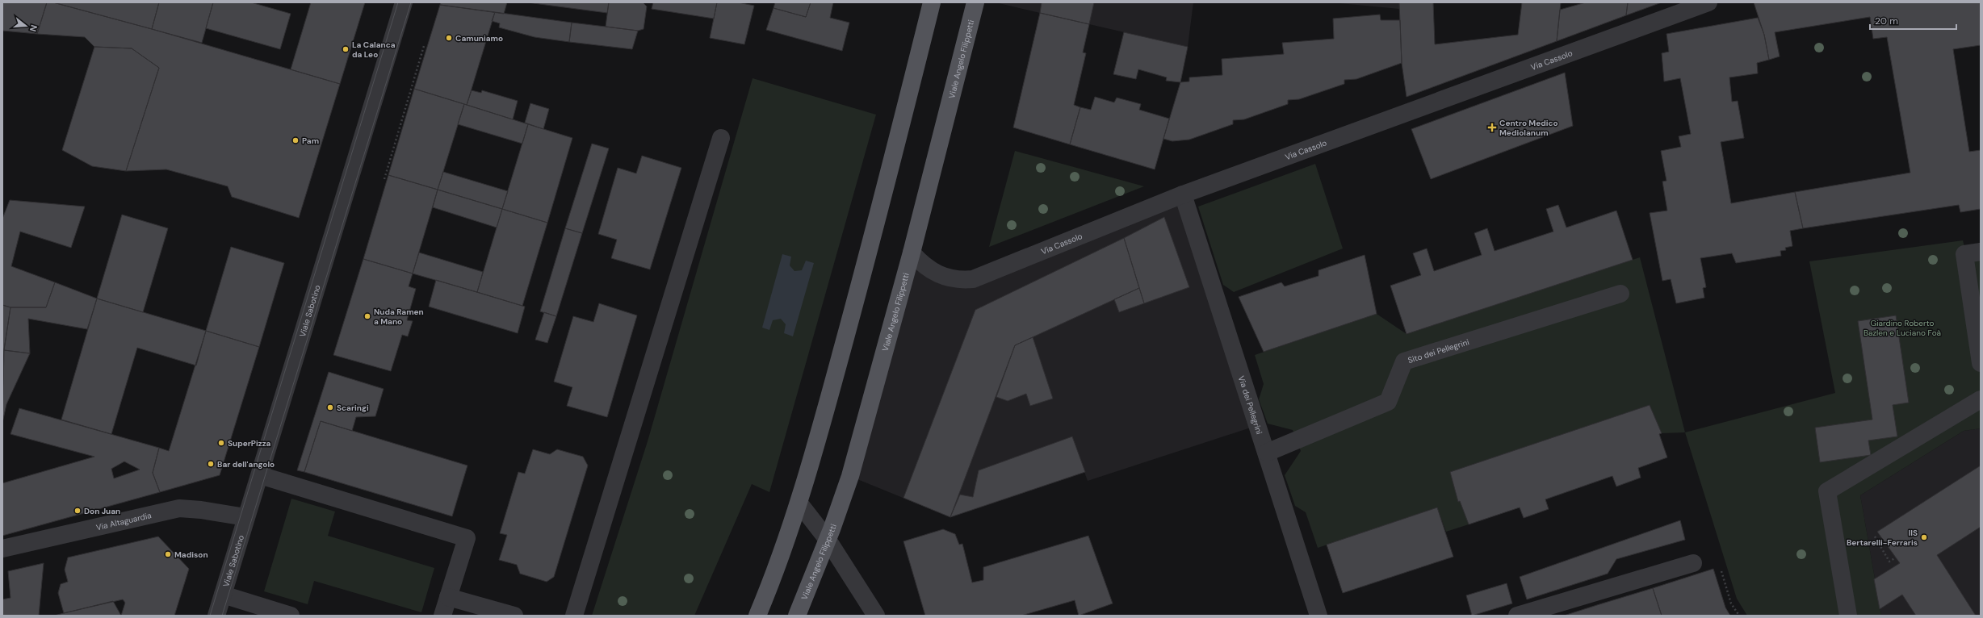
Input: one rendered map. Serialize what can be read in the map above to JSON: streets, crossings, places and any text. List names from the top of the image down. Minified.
{"streets":{"main road":["Viale Angelo Filippetti"],"street":["Via Cassolo","Viale Sabotino","Sito dei Pellegrini","Via dei Pellegrini","Via Altaguardia"]},"crossings":[["Viale Angelo Filippetti","Via Cassolo"],["Via Cassolo","Via dei Pellegrini"],["Viale Sabotino","Via Altaguardia"],["Sito dei Pellegrini","Via dei Pellegrini"]],"parks":["Giardino Roberto Bazlen e Luciano Foà"],"places":{"other":["Camuniamo","La Calanca da Leo","Pam","Nuda Ramen a Mano","Scaringi","SuperPizza","Bar dell'angolo","Don Juan","IIS Bertarelli-Ferraris","Madison"],"health":["Centro Medico Mediolanum"]},"scale_bar":"20 m","north":"right"}
